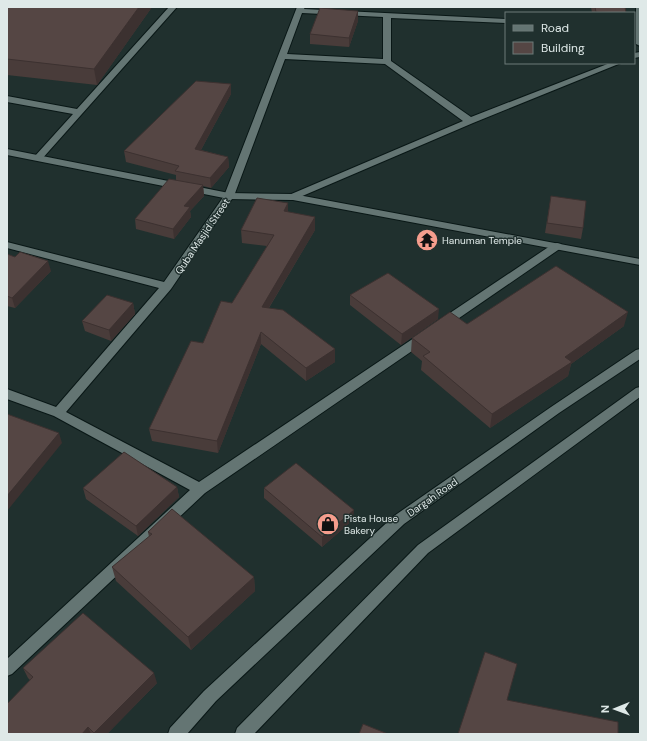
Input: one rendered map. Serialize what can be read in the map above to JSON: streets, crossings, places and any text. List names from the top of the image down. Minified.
{"streets":{"street":["Quba Masjid Street","Dargah Road"]},"places":{"temple":["Hanuman Temple"],"shop":["Pista House Bakery"]},"legend":["Road","Building"],"north":"left"}
